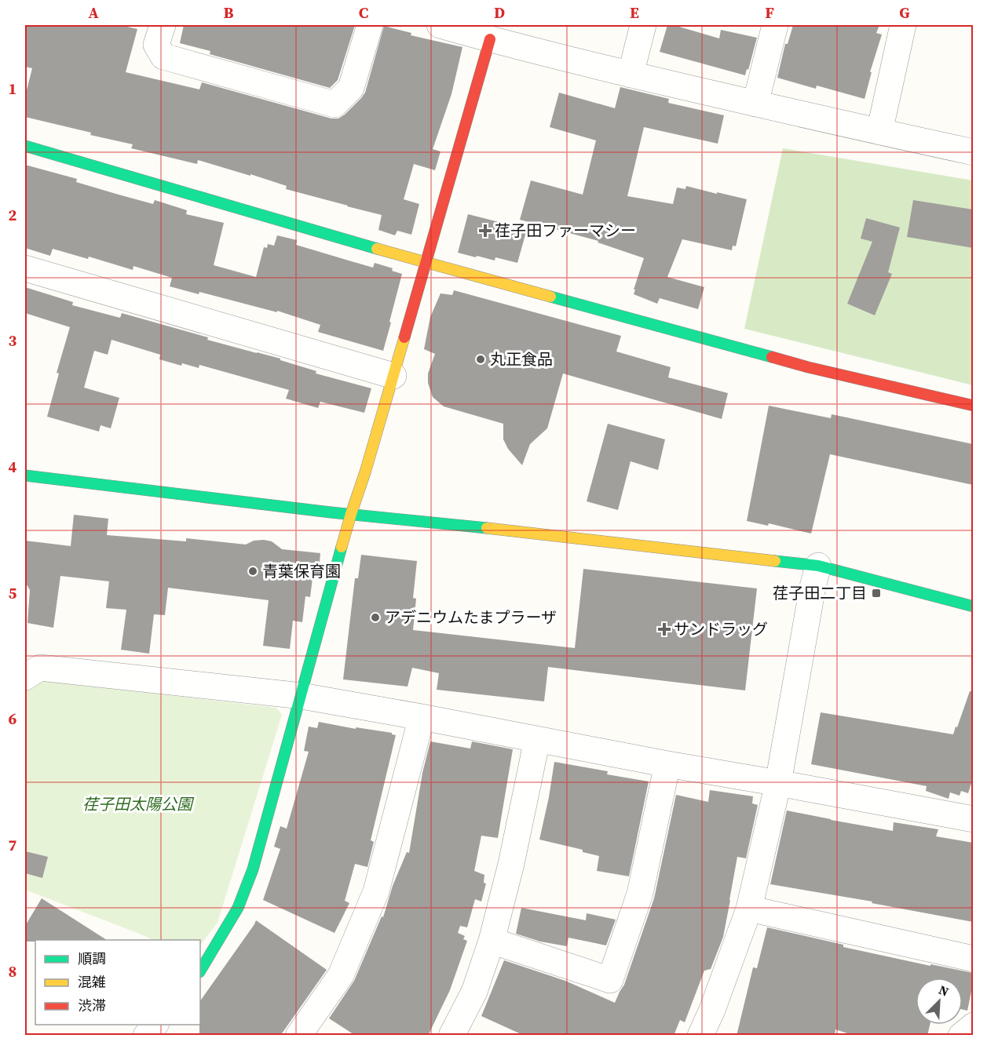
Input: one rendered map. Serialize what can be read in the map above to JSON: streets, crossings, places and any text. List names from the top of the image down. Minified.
{"parks":["荏子田太陽公園"],"places":{"health":["荏子田ファーマシー","サンドラッグ"],"other":["丸正食品","青葉保育園","アデニウムたまプラーザ"],"transit":["荏子田二丁目"]},"legend":["順調","混雑","渋滞"],"north":"top right","grid":{"columns":["A","B","C","D","E","F","G"],"rows":["1","2","3","4","5","6","7","8"]}}
